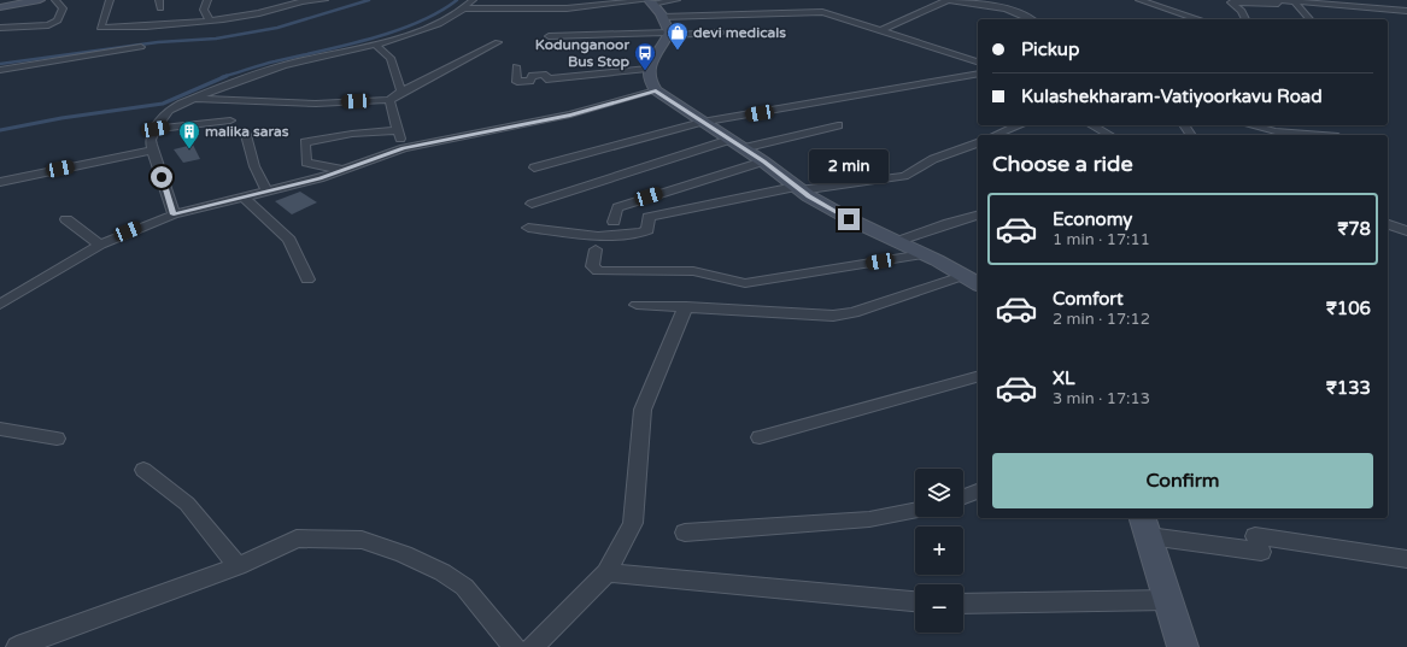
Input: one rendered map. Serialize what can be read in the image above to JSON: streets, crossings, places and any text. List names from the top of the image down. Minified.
{"places":{"shop":["devi medicals"],"bus stop":["Kodunganoor Bus Stop"],"building":["malika saras"]},"page":{"banner":["Pickup","Kulashekharam-Vatiyoorkavu Road"],"heading":"Choose a ride","bubble":"2 min","list":[{"name":"Economy","note":"1 min · 17:11","value":"₹78"},{"name":"Comfort","note":"2 min · 17:12","value":"₹106"},{"name":"XL","note":"3 min · 17:13","value":"₹133"}],"buttons":"Confirm","map_buttons":["+","−"]}}
